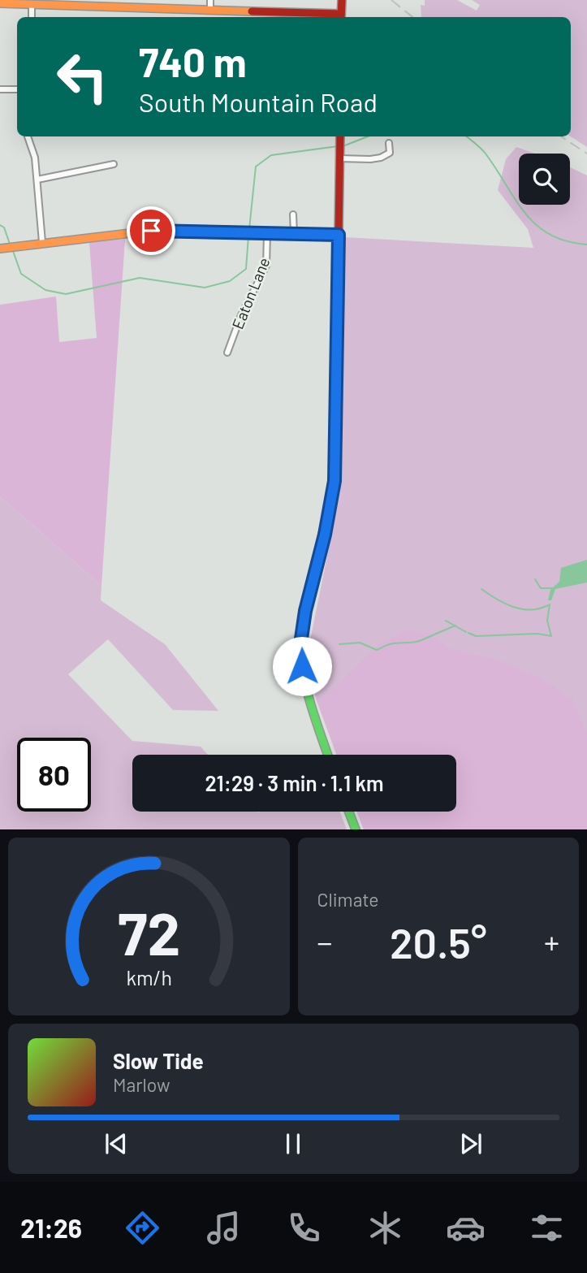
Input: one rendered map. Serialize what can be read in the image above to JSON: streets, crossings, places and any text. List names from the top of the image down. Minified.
{"streets":{"street":["Eaton Lane"]},"page":{"turn":["740 m","South Mountain Road"],"limit":"80","trip":"21:29 · 3 min · 1.1 km","tile":"Climate","heat":["−","20.5°","+"],"song":["Slow Tide","Marlow"],"tabs":"21:26","gauge":["72","km/h"]}}
